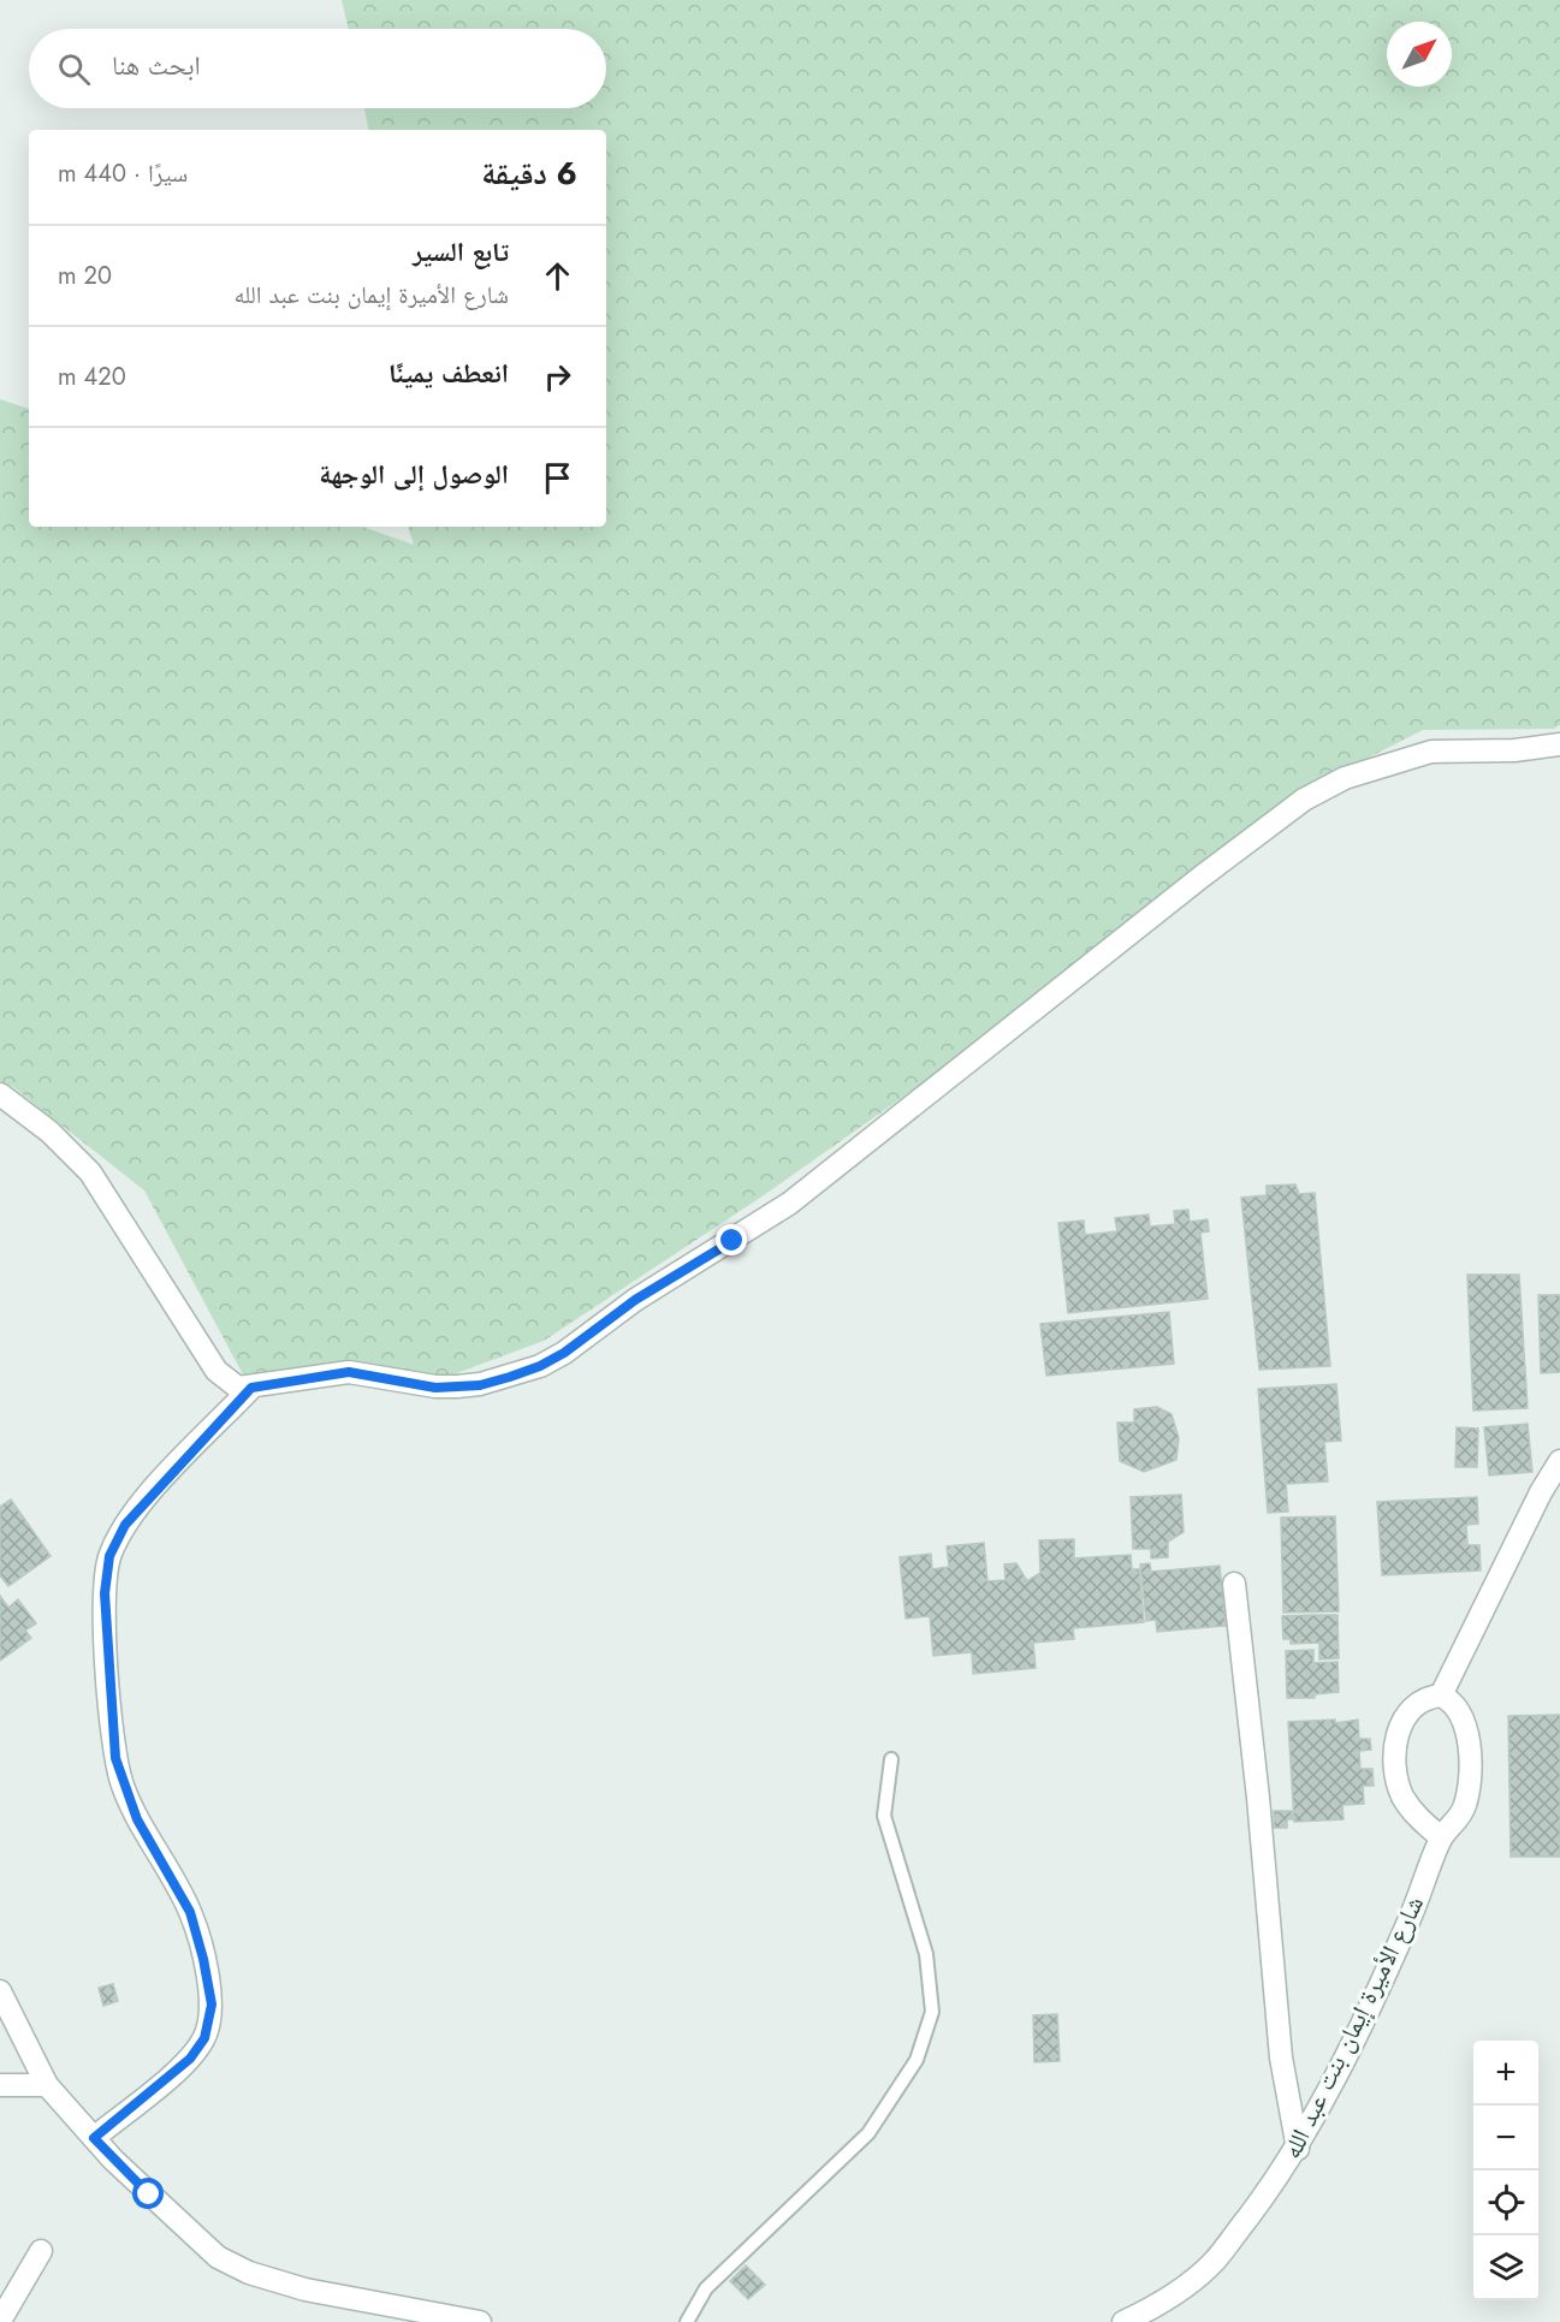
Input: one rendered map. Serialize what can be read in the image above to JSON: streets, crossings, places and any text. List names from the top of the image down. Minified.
{"streets":{"street":["شارع الأميرة إيمان بنت عبد الله"]},"north":"top right","page":{"search":"ابحث هنا","heading":["6 دقيقة","سيرًا · 440 m"],"list":[["تابع السير","شارع الأميرة إيمان بنت عبد الله","20 m"],["انعطف يمينًا","420 m"],"الوصول إلى الوجهة"],"map_buttons":["+","−"]}}
